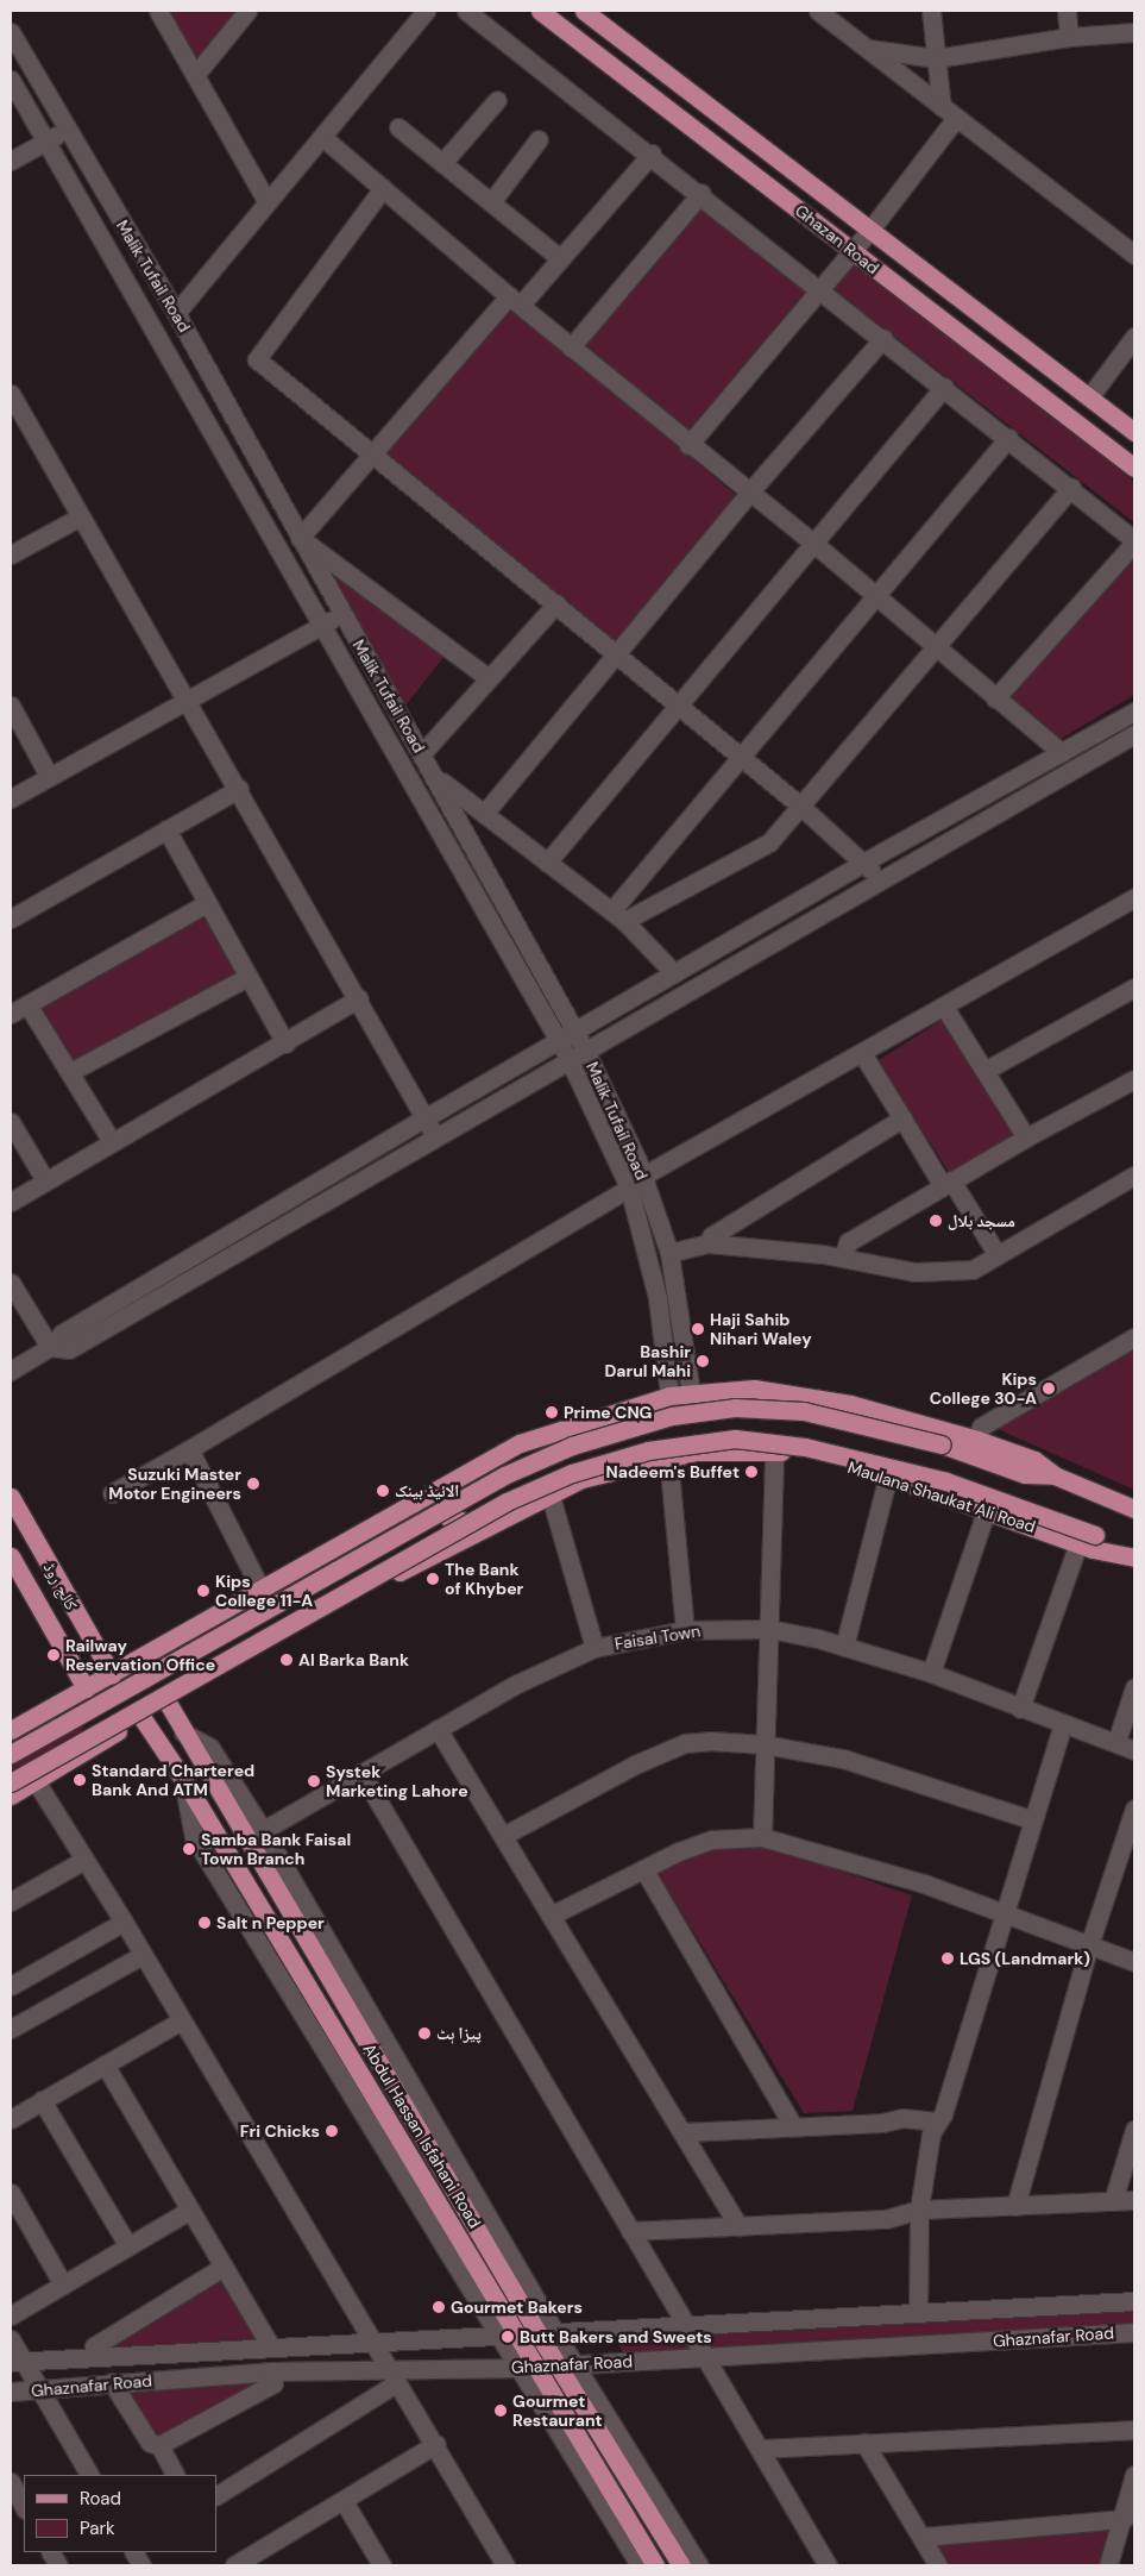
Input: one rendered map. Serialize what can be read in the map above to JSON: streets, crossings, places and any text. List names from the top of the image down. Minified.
{"streets":{"main road":["Ghazan Road","Maulana Shaukat Ali Road","کالج روڈ","Abdul Hassan Isfahani Road"],"street":["Malik Tufail Road","Faisal Town","Ghaznafar Road"]},"crossings":[["Maulana Shaukat Ali Road","Abdul Hassan Isfahani Road"],["Faisal Town","Abdul Hassan Isfahani Road"],["Abdul Hassan Isfahani Road","Ghaznafar Road"]],"places":["مسجد بلال","Haji Sahib Nihari Waley","Bashir Darul Mahi","Kips College 30-A","Prime CNG","Nadeem's Buffet","Suzuki Master Motor Engineers","الائیڈ بینک","The Bank of Khyber","Kips College 11-A","Railway Reservation Office","Al Barka Bank","Standard Chartered Bank And ATM","Systek Marketing Lahore","Samba Bank Faisal Town Branch","Salt n Pepper","LGS (Landmark)","پیزا ہٹ","Fri Chicks","Gourmet Bakers","Butt Bakers and Sweets","Gourmet Restaurant"],"legend":["Road","Park"]}
